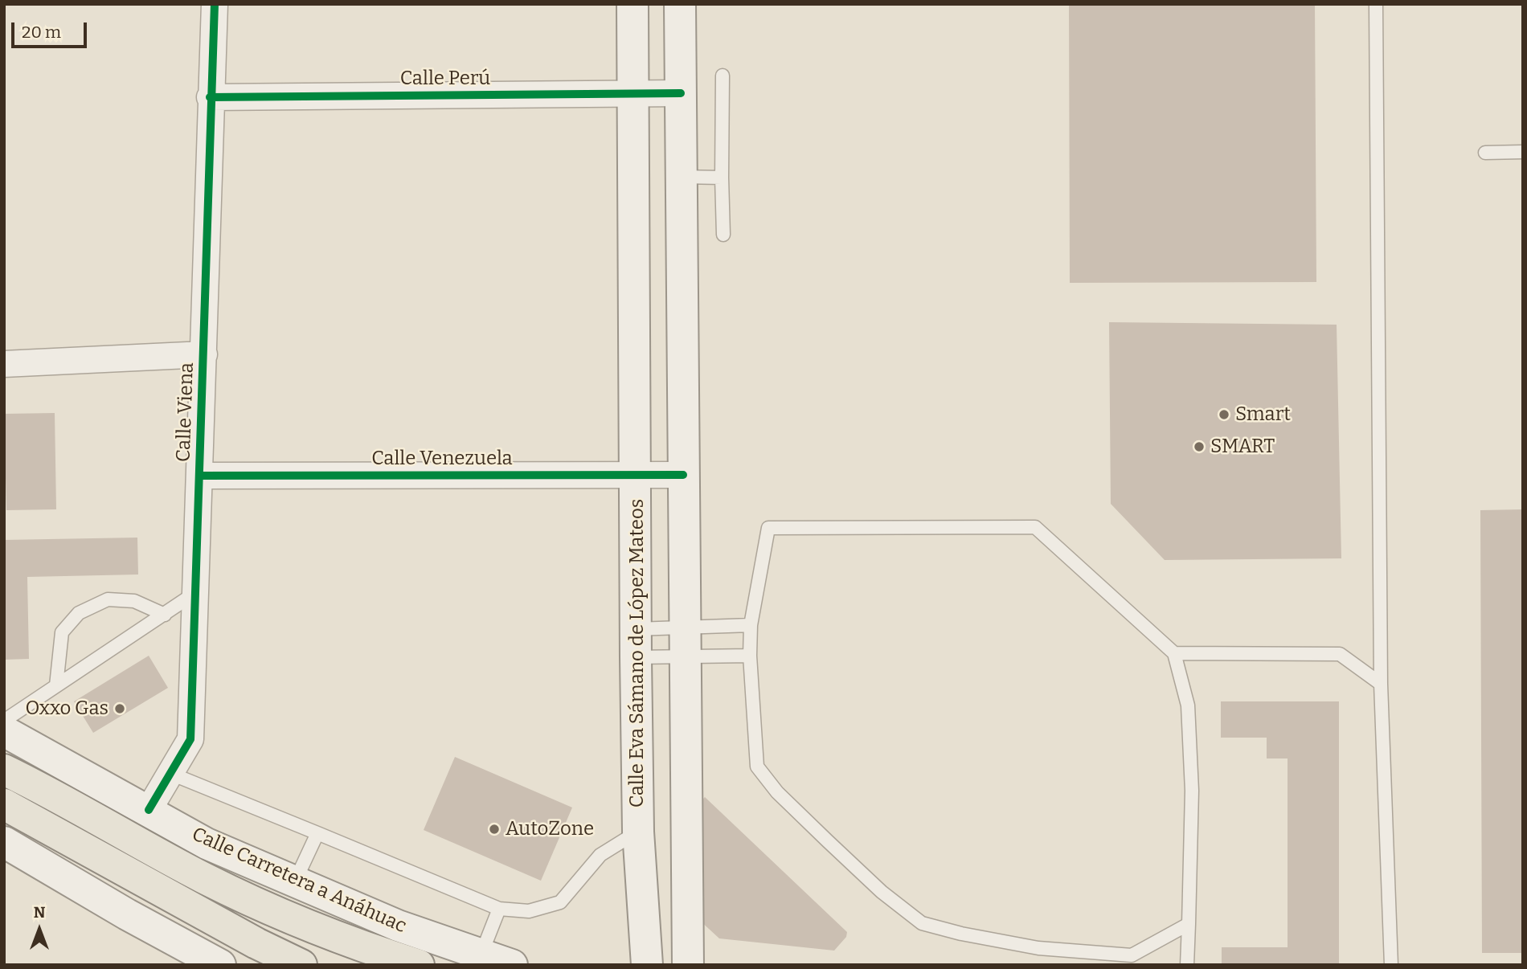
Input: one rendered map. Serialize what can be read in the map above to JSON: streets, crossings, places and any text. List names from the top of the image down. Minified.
{"streets":{"main road":["Calle Eva Sámano de López Mateos","Calle Carretera a Anáhuac"],"street":["Calle Perú","Calle Viena","Calle Venezuela"]},"crossings":[["Calle Perú","Calle Viena"],["Calle Perú","Calle Eva Sámano de López Mateos"],["Calle Viena","Calle Venezuela"],["Calle Viena","Calle Carretera a Anáhuac"],["Calle Venezuela","Calle Eva Sámano de López Mateos"]],"places":["Smart","SMART","Oxxo Gas","AutoZone"],"scale_bar":"20 m","north":"top"}
